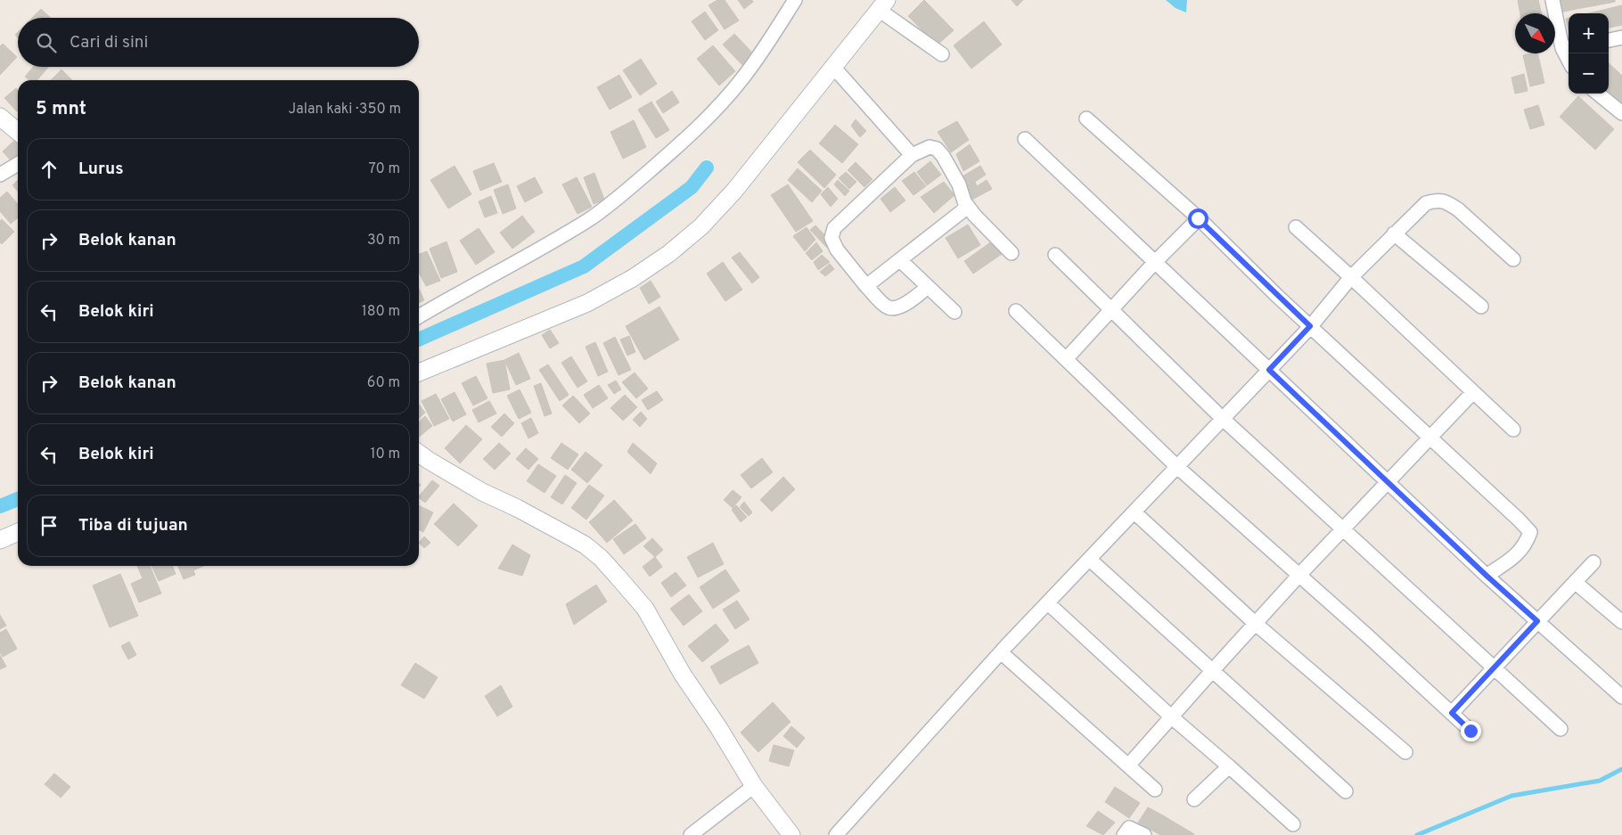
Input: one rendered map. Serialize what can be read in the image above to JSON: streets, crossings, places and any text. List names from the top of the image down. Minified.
{"north":"bottom right","page":{"map_buttons":["+","−"],"search":"Cari di sini","heading":["5 mnt","Jalan kaki · 350 m"],"list":[["Lurus","70 m"],["Belok kanan","30 m"],["Belok kiri","180 m"],["Belok kanan","60 m"],["Belok kiri","10 m"],"Tiba di tujuan"]}}
